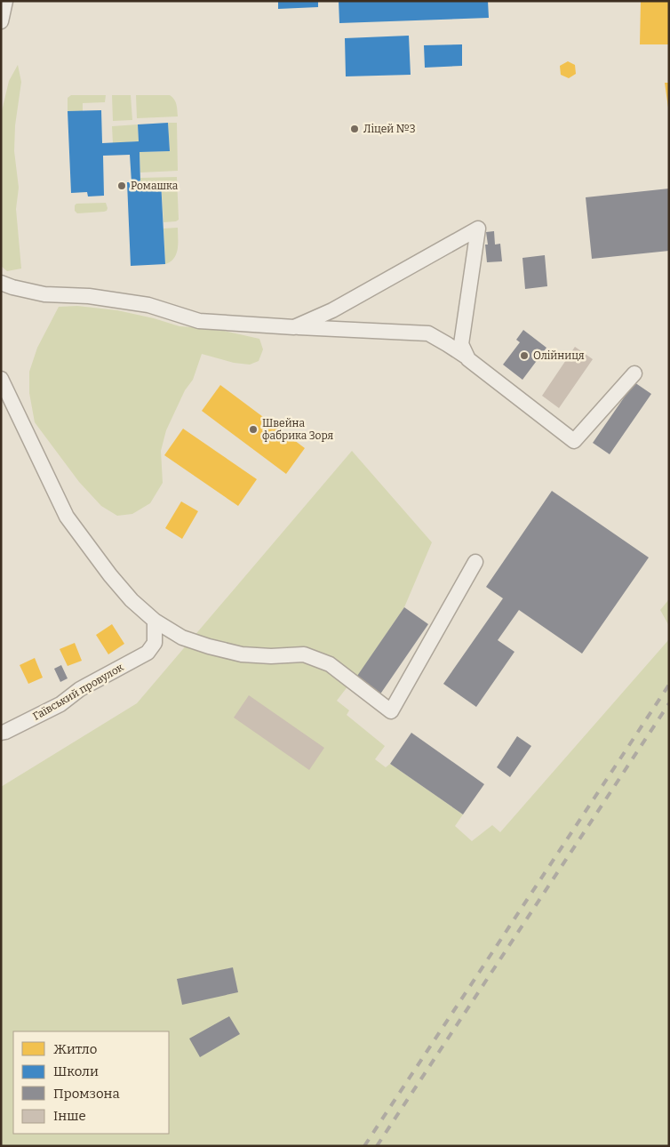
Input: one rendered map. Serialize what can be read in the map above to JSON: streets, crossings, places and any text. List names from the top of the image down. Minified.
{"streets":{"street":["Гаївський провулок"]},"places":["Ліцей №3","Ромашка","Олійниця","Швейна фабрика Зоря"],"legend":["Житло","Школи","Промзона","Інше"]}
